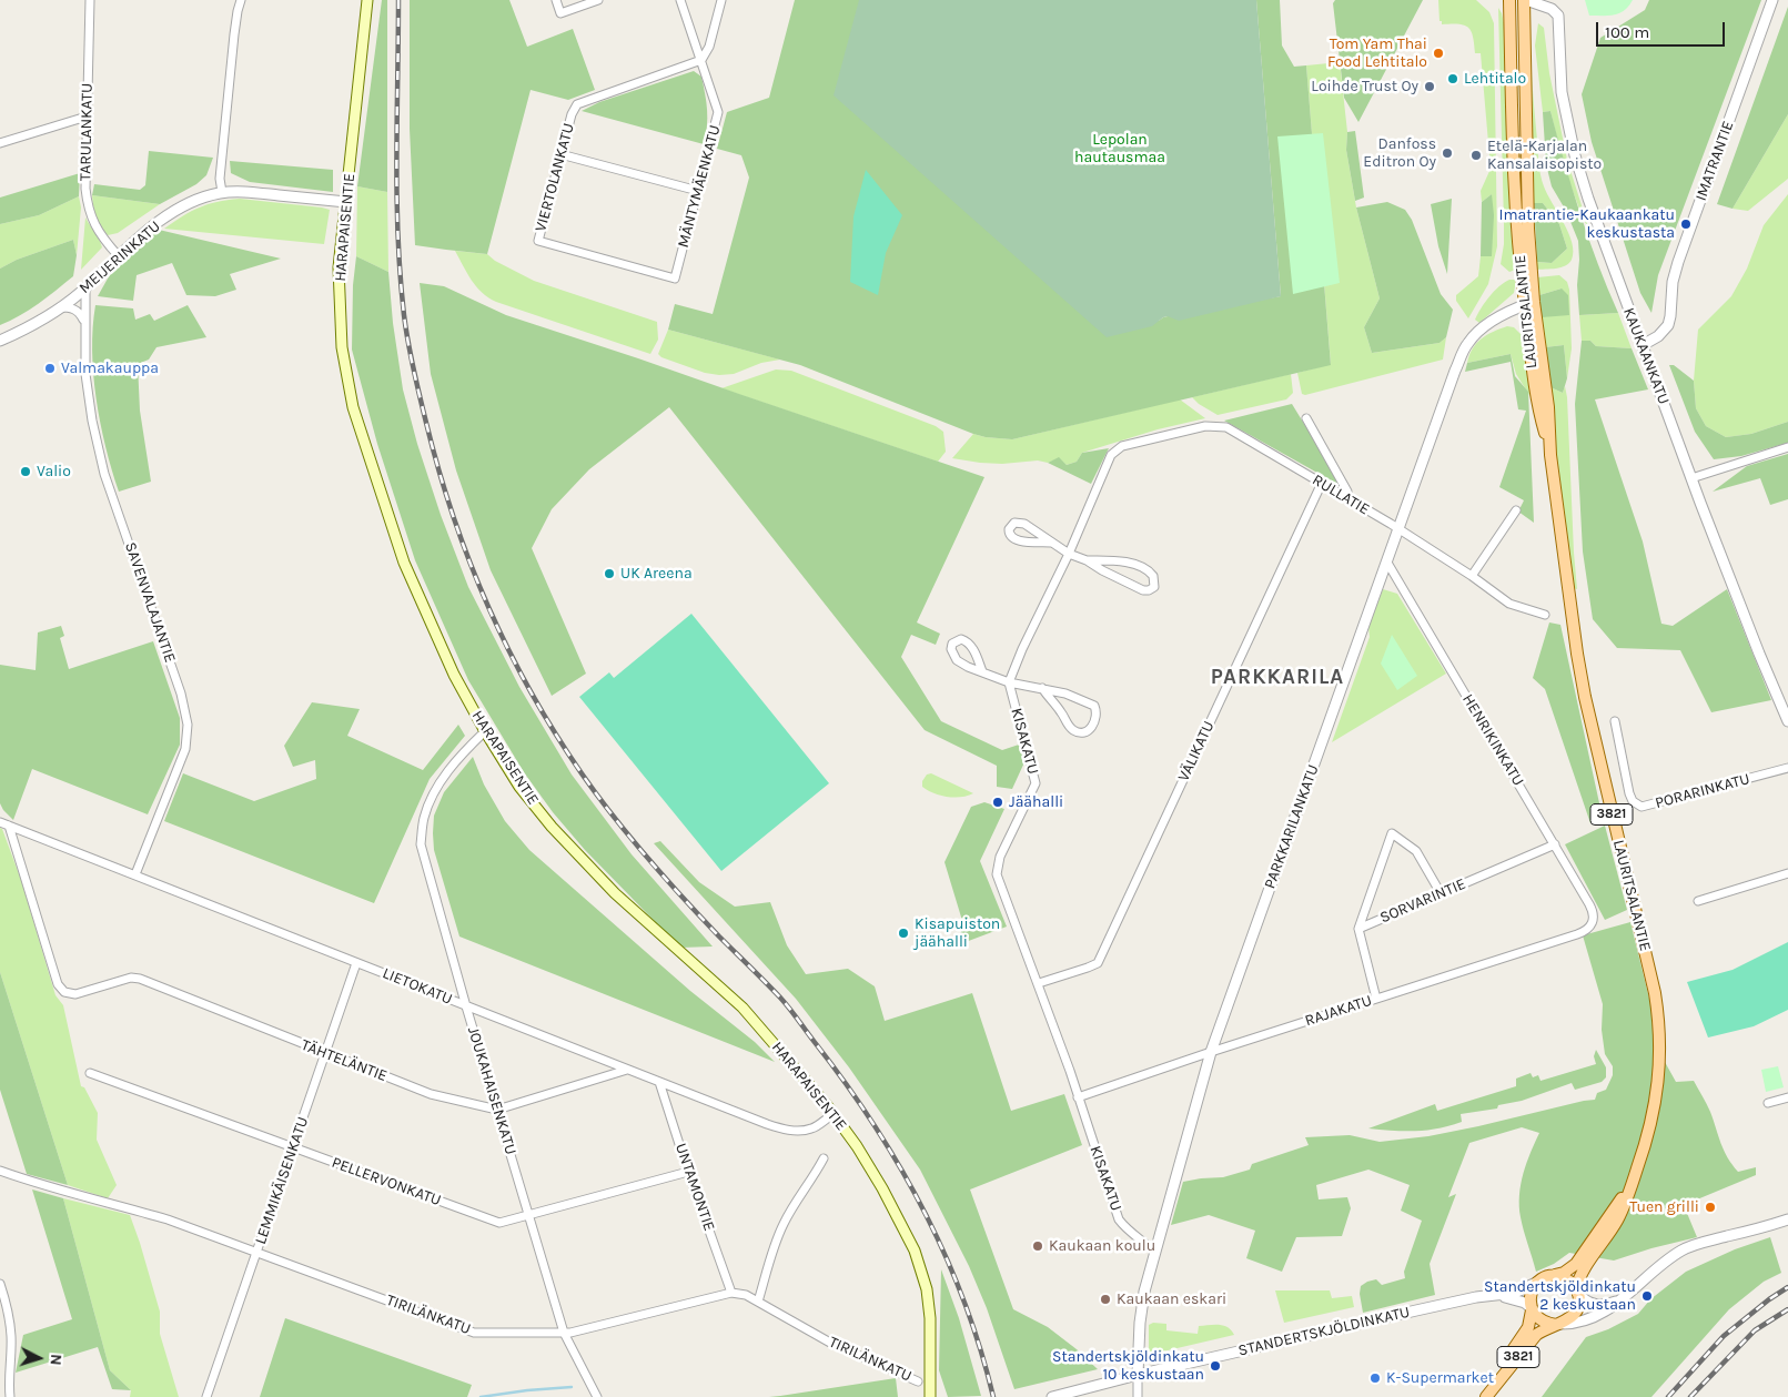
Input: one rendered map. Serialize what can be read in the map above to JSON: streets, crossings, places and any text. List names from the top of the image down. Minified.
{"streets":{"main road":["HARAPAISENTIE","LAURITSALANTIE","3821"],"street":["TARULANKATU","IMATRANTIE","VIERTOLANKATU","MÄNTYMÄENKATU","MEIJERINKATU","KAUKAANKATU","RULLATIE","SAVENVALAJANTIE","HENRIKINKATU","KISAKATU","VÄLIKATU","PORARINKATU","PARKKARILANKATU","SORVARINTIE","LIETOKATU","RAJAKATU","TÄHTELÄNTIE","JOUKAHAISENKATU","LEMMIKÄISENKATU","PELLERVONKATU","UNTAMONTIE","TIRILÄNKATU","STANDERTSKJÖLDINKATU"]},"crossings":[["TARULANKATU","MEIJERINKATU"],["IMATRANTIE","KAUKAANKATU"],["VIERTOLANKATU","MÄNTYMÄENKATU"],["HARAPAISENTIE","MEIJERINKATU"],["HARAPAISENTIE","LIETOKATU"],["HARAPAISENTIE","JOUKAHAISENKATU"],["MEIJERINKATU","SAVENVALAJANTIE"],["LAURITSALANTIE","KAUKAANKATU"],["LAURITSALANTIE","3821"],["LAURITSALANTIE","PARKKARILANKATU"],["LAURITSALANTIE","STANDERTSKJÖLDINKATU"],["RULLATIE","VÄLIKATU"],["RULLATIE","PARKKARILANKATU"],["SAVENVALAJANTIE","LIETOKATU"],["HENRIKINKATU","PARKKARILANKATU"],["HENRIKINKATU","SORVARINTIE"],["HENRIKINKATU","RAJAKATU"],["KISAKATU","VÄLIKATU"],["KISAKATU","PARKKARILANKATU"],["KISAKATU","RAJAKATU"],["3821","STANDERTSKJÖLDINKATU"],["PARKKARILANKATU","RAJAKATU"],["PARKKARILANKATU","STANDERTSKJÖLDINKATU"],["LIETOKATU","TÄHTELÄNTIE"],["LIETOKATU","JOUKAHAISENKATU"],["LIETOKATU","LEMMIKÄISENKATU"],["LIETOKATU","UNTAMONTIE"],["TÄHTELÄNTIE","JOUKAHAISENKATU"],["TÄHTELÄNTIE","LEMMIKÄISENKATU"],["JOUKAHAISENKATU","PELLERVONKATU"],["JOUKAHAISENKATU","TIRILÄNKATU"],["LEMMIKÄISENKATU","PELLERVONKATU"],["LEMMIKÄISENKATU","TIRILÄNKATU"],["PELLERVONKATU","UNTAMONTIE"],["UNTAMONTIE","TIRILÄNKATU"]],"districts":["PARKKARILA"],"parks":["Lepolan hautausmaa"],"places":["Tom Yam Thai Food Lehtitalo","Lehtitalo","Loihde Trust Oy","Danfoss Editron Oy","Etelä-Karjalan Kansalaisopisto","Imatrantie-Kaukaankatu keskustasta","Valmakauppa","Valio","UK Areena","Jäähalli","Kisapuiston jäähalli","Tuen grilli","Kaukaan koulu","Standertskjöldinkatu 2 keskustaan","Kaukaan eskari","Standertskjöldinkatu 10 keskustaan","K-Supermarket"],"scale_bar":"100 m","north":"right"}
